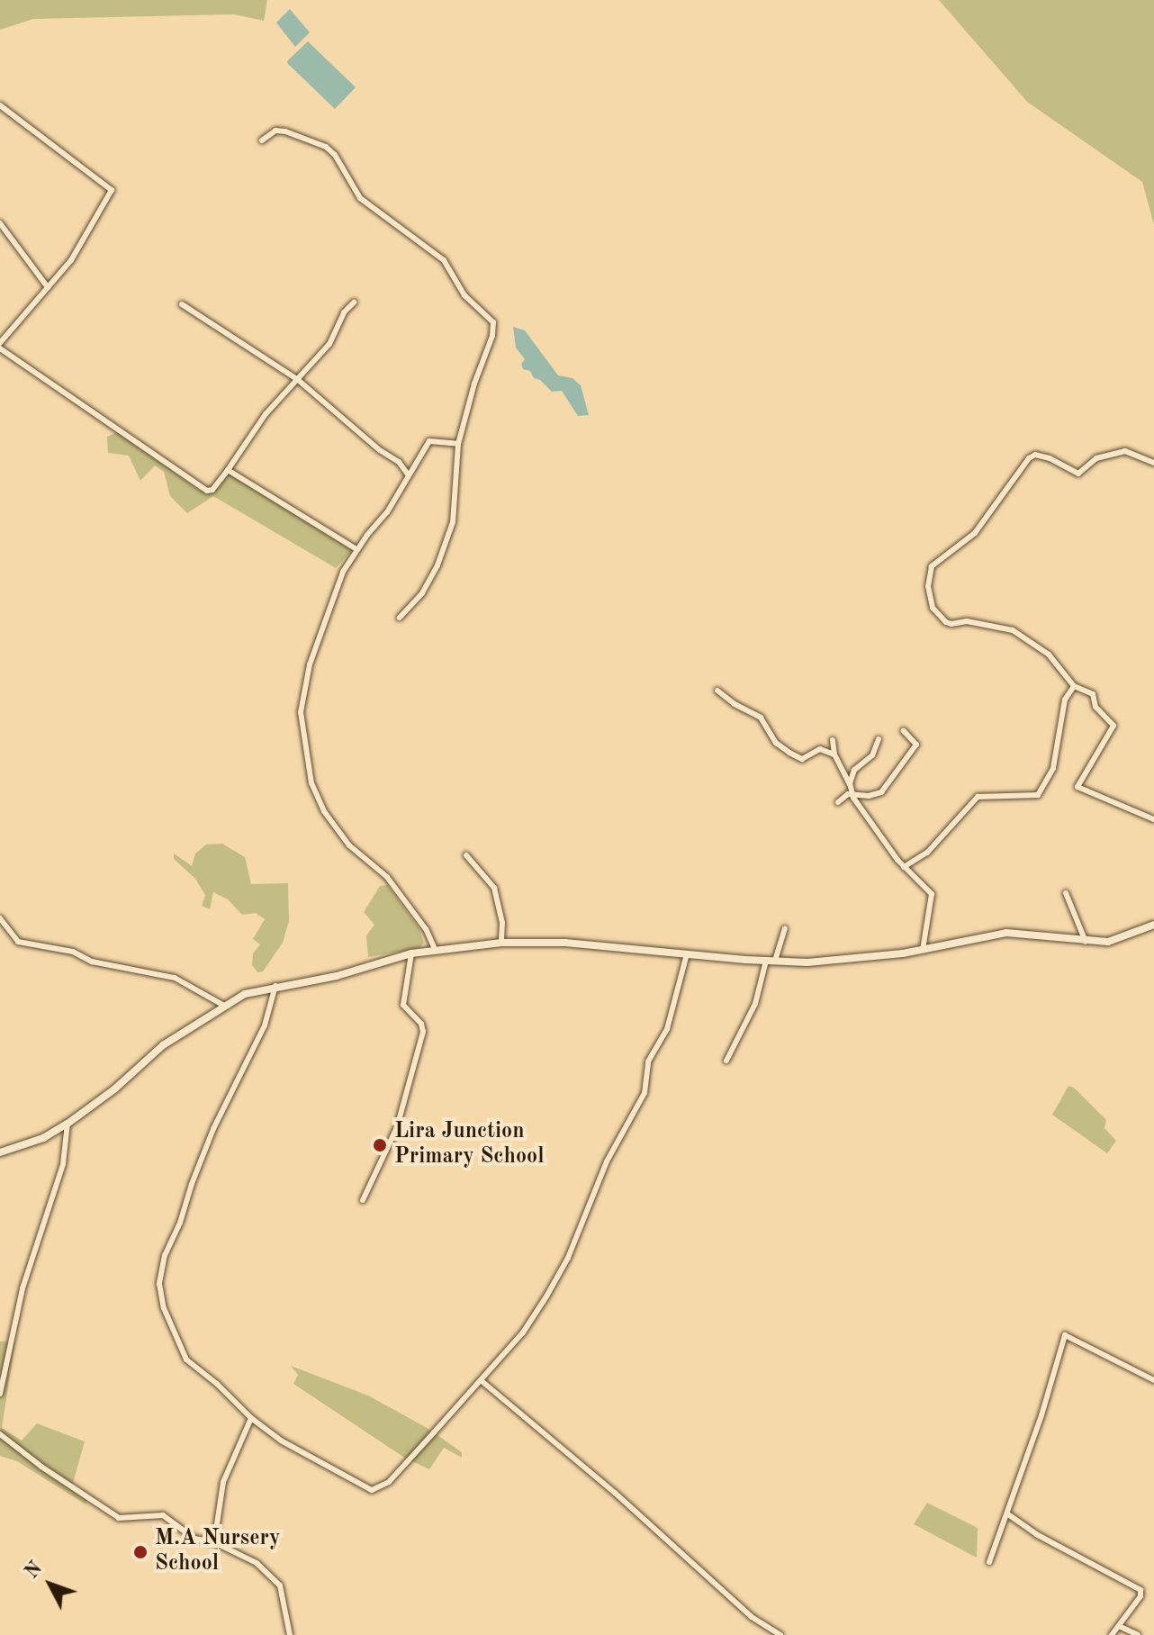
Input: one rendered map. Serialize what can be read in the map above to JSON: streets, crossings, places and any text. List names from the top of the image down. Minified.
{"places":["Lira Junction Primary School","M.A Nursery School"],"north":"top left"}
